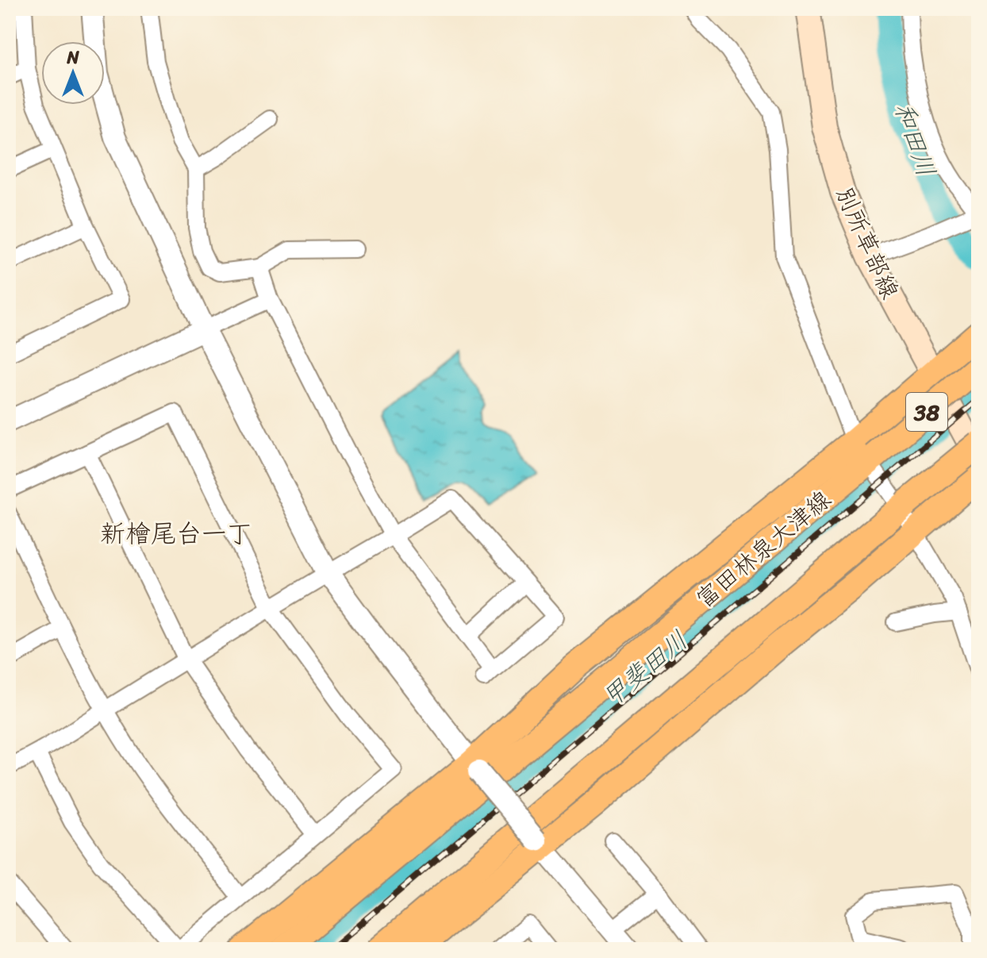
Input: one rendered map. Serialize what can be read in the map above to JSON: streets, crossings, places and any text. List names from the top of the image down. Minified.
{"streets":{"main road":["別所草部線","38","富田林泉大津線"]},"districts":["新檜尾台一丁"],"water":["和田川","甲斐田川"],"north":"top"}
